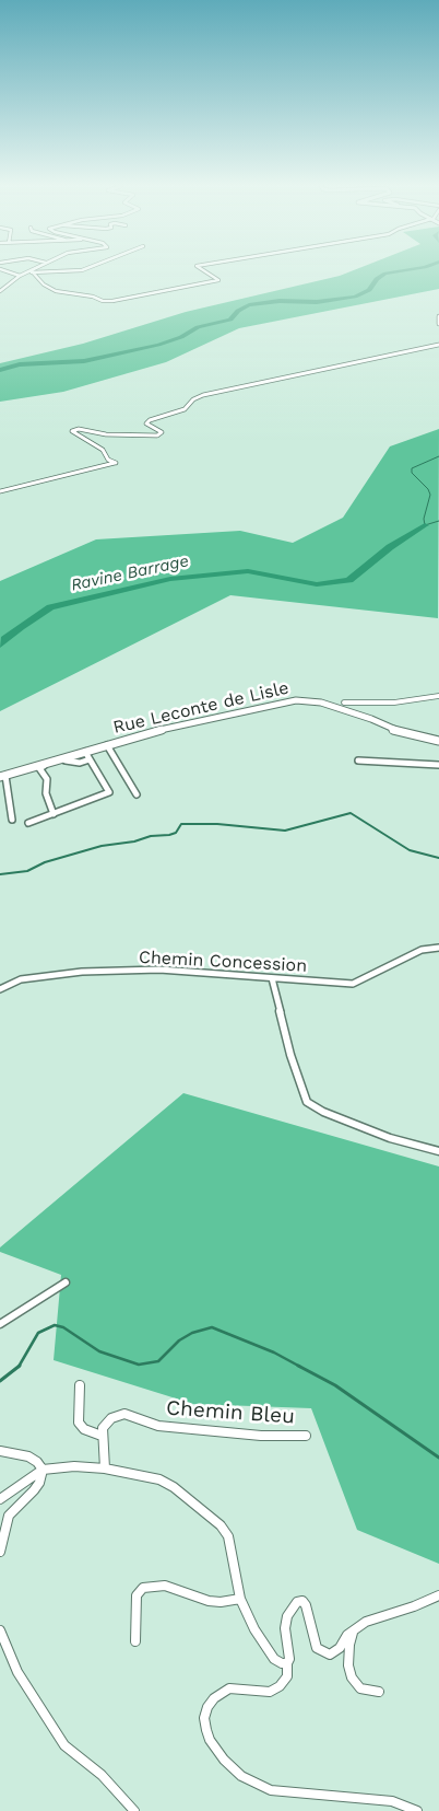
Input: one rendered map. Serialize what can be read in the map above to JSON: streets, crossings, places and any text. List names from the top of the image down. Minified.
{"streets":{"main road":["Rue Leconte de Lisle"],"street":["Chemin Concession","Chemin Bleu"]},"water":["Ravine Barrage"]}
